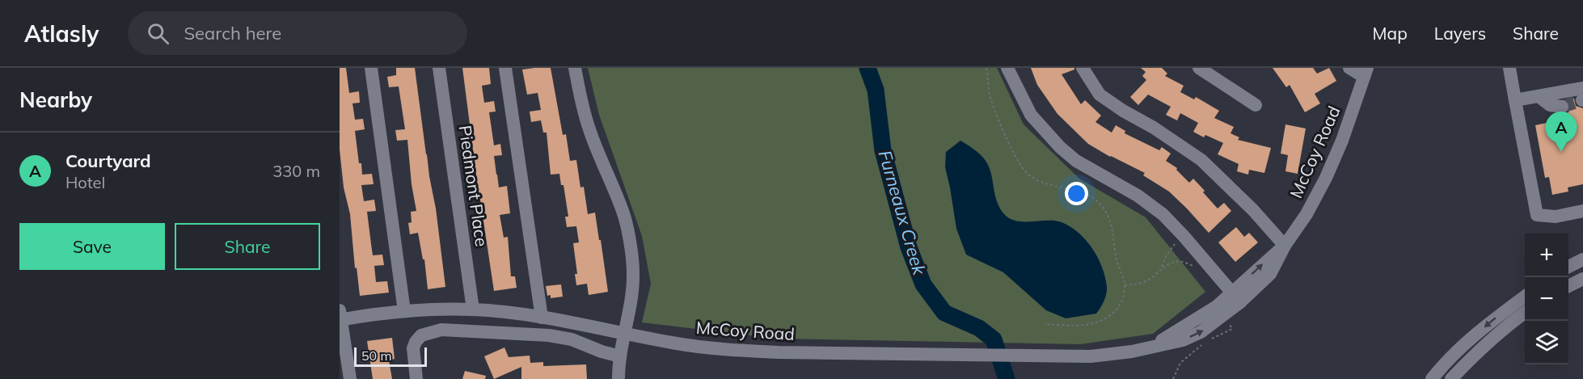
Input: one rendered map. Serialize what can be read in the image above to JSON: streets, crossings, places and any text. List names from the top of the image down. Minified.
{"streets":{"street":["McCoy Road","Piedmont Place"]},"crossings":[["McCoy Road","Piedmont Place"]],"one_way":["McCoy Road"],"water":["Furneaux Creek"],"scale_bar":"50 m","page":{"header":"Atlasly","search":"Search here","nav":["Map","Layers","Share"],"heading":"Nearby","pins":"A","list":[{"mark":"A","name":"Courtyard","note":"Hotel","value":"330 m"}],"buttons":["Save","Share"],"map_buttons":["+","−"],"scale":"50 m"}}
